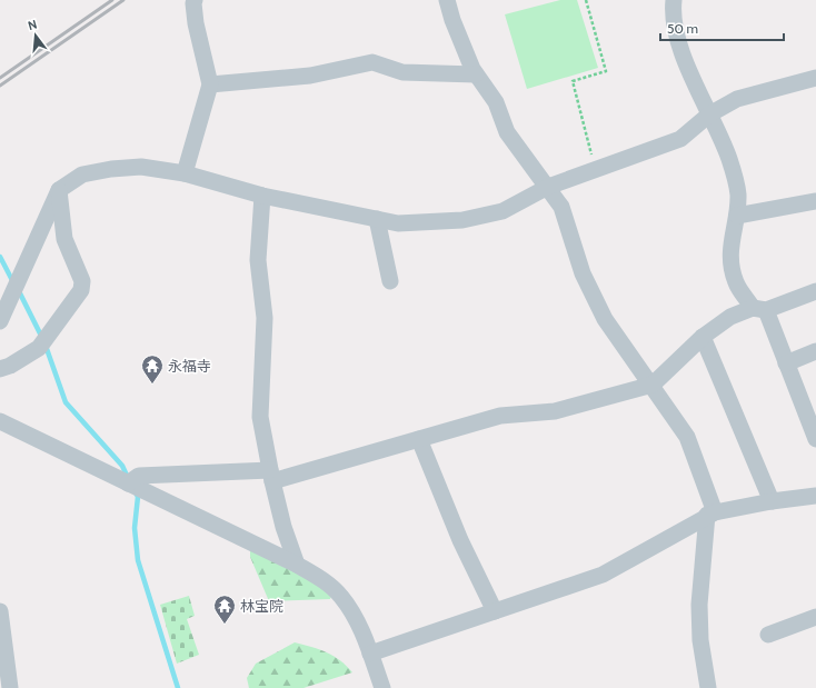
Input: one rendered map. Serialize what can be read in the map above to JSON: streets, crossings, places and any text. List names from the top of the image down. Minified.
{"places":{"temple":["永福寺","林宝院"]},"scale_bar":"50 m","north":"top"}
